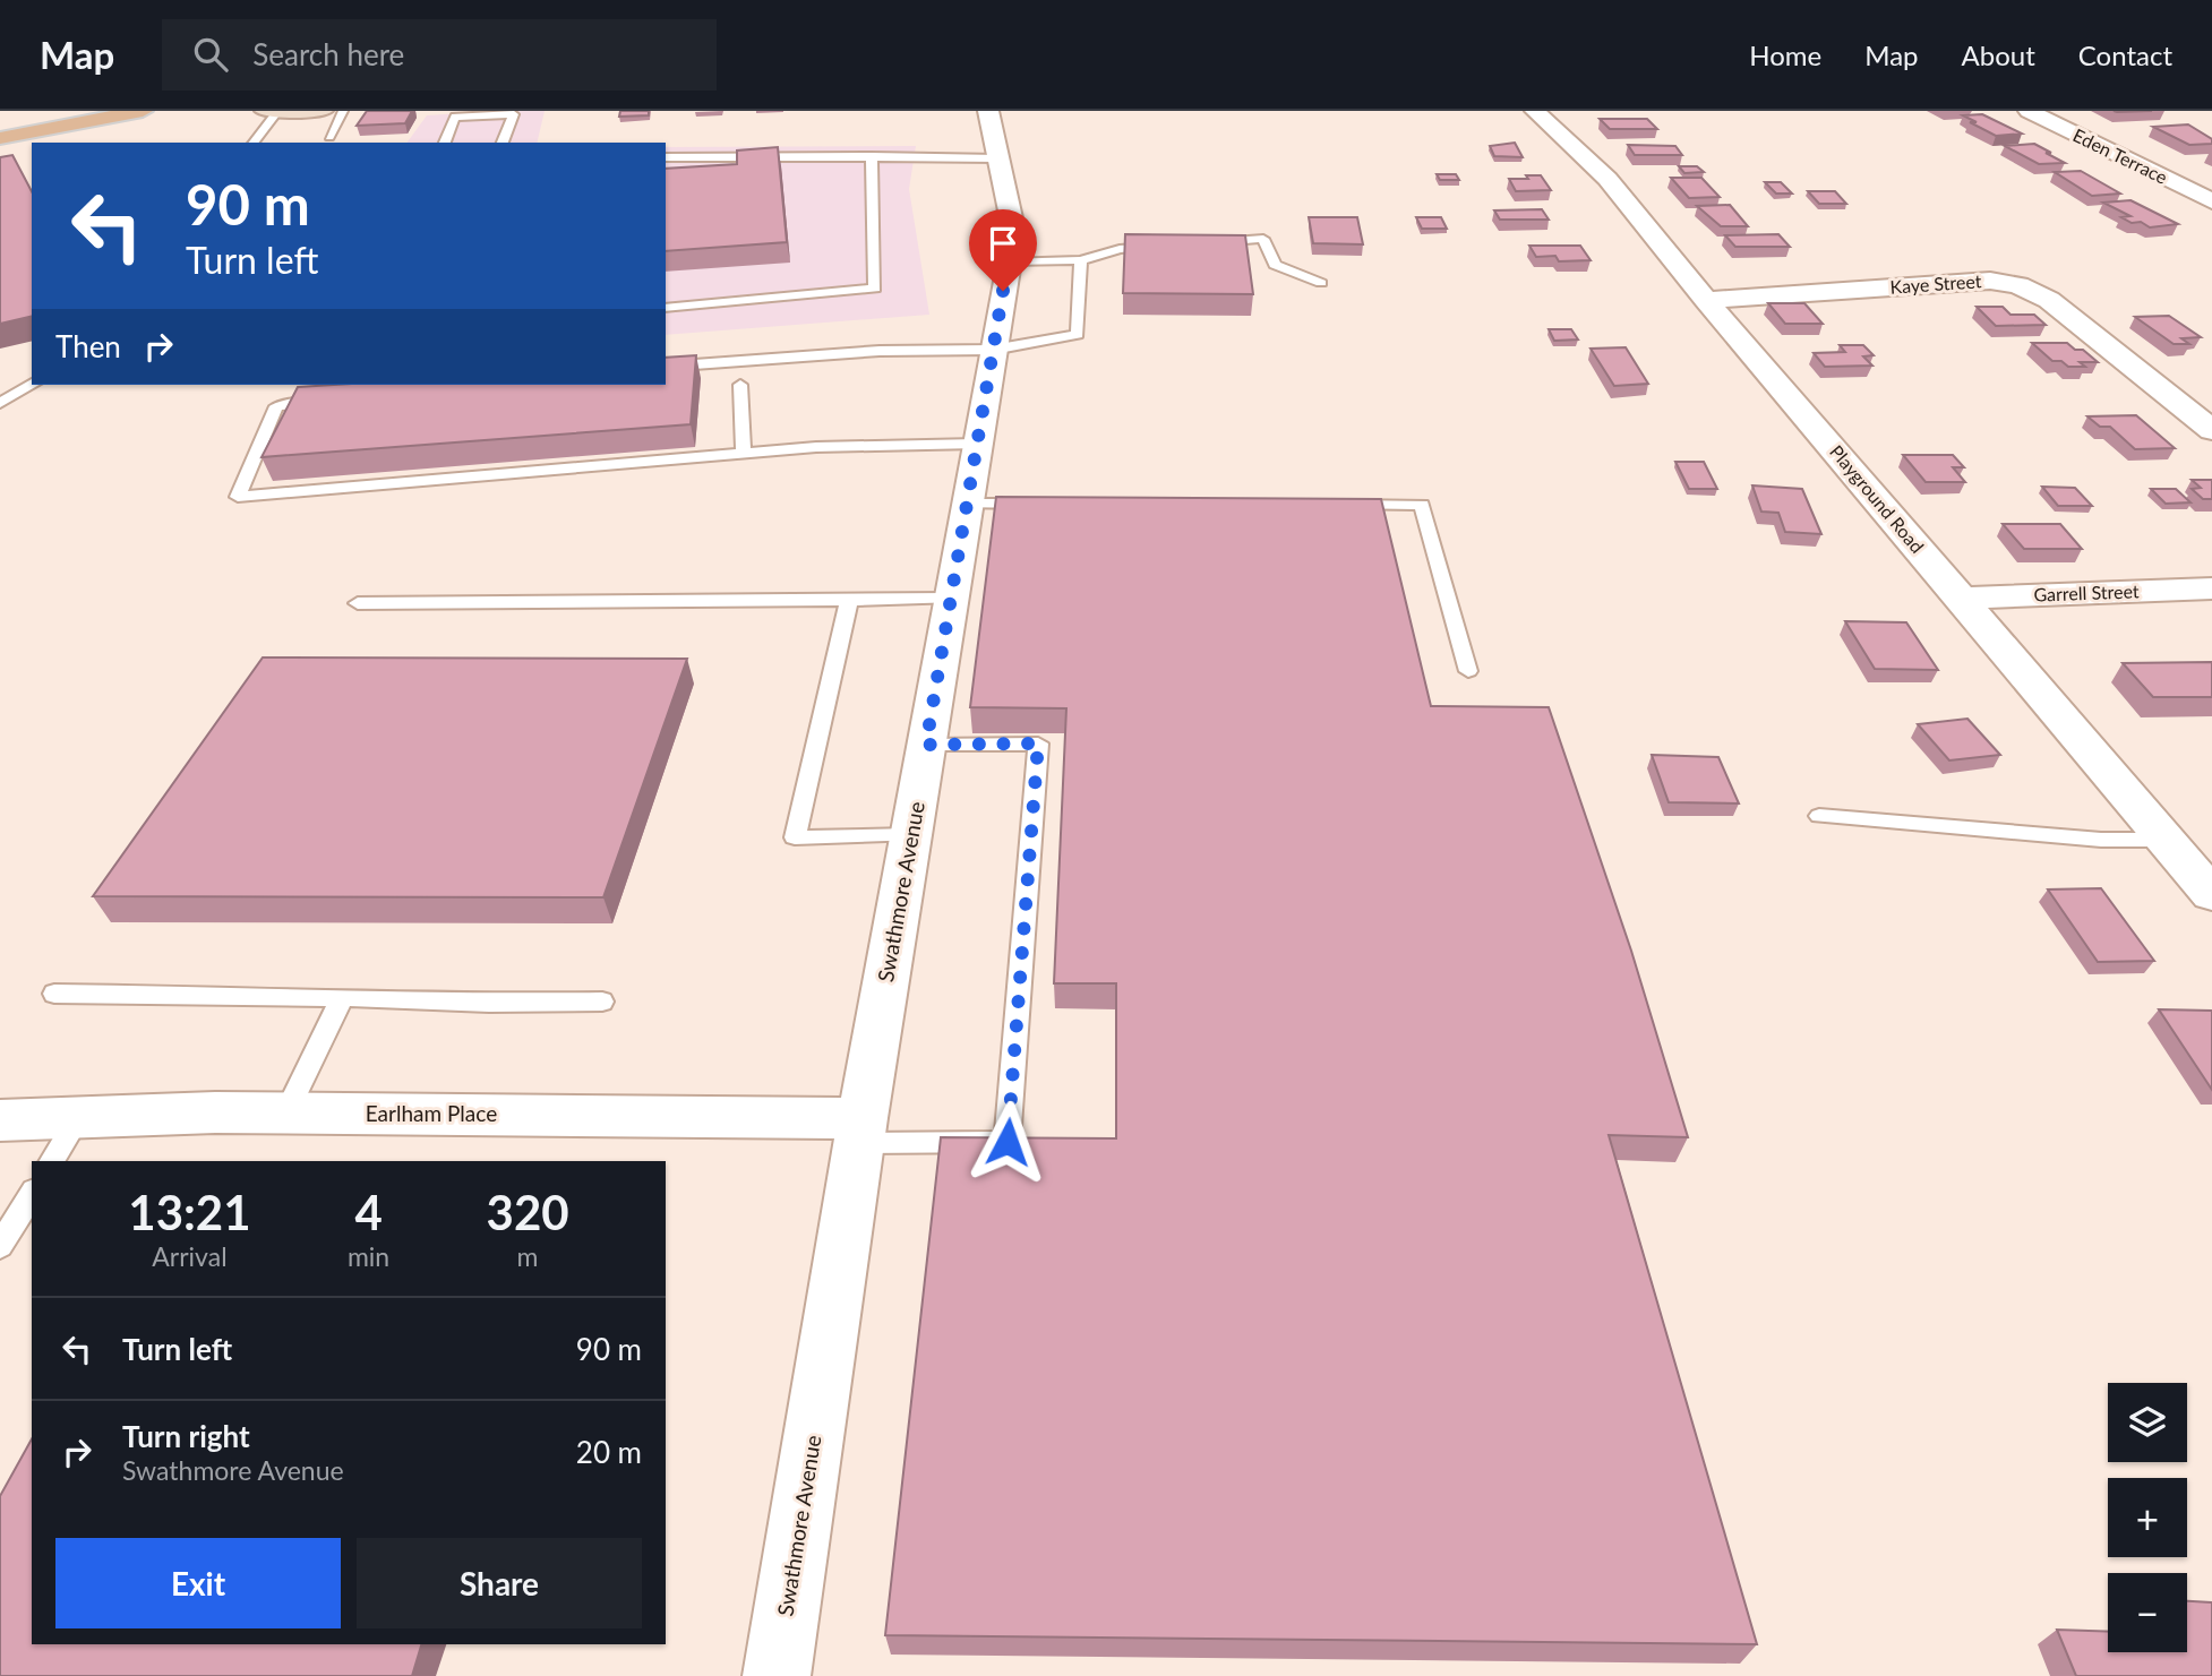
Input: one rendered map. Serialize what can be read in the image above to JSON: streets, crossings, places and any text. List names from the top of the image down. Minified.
{"streets":{"street":["Eden Terrace","Kaye Street","Playground Road","Garrell Street","Swathmore Avenue","Earlham Place"]},"crossings":[["Kaye Street","Playground Road"],["Playground Road","Garrell Street"],["Swathmore Avenue","Earlham Place"]],"page":{"header":"Map","search":"Search here","nav":["Home","Map","About","Contact"],"turn":["90 m","Turn left"],"then":"Then","eta":["13:21","Arrival","4","min","320","m"],"list":[{"name":"Turn left","value":"90 m"},{"name":"Turn right","note":"Swathmore Avenue","value":"20 m"}],"map_buttons":["+","−"],"buttons":["Exit","Share"]}}
